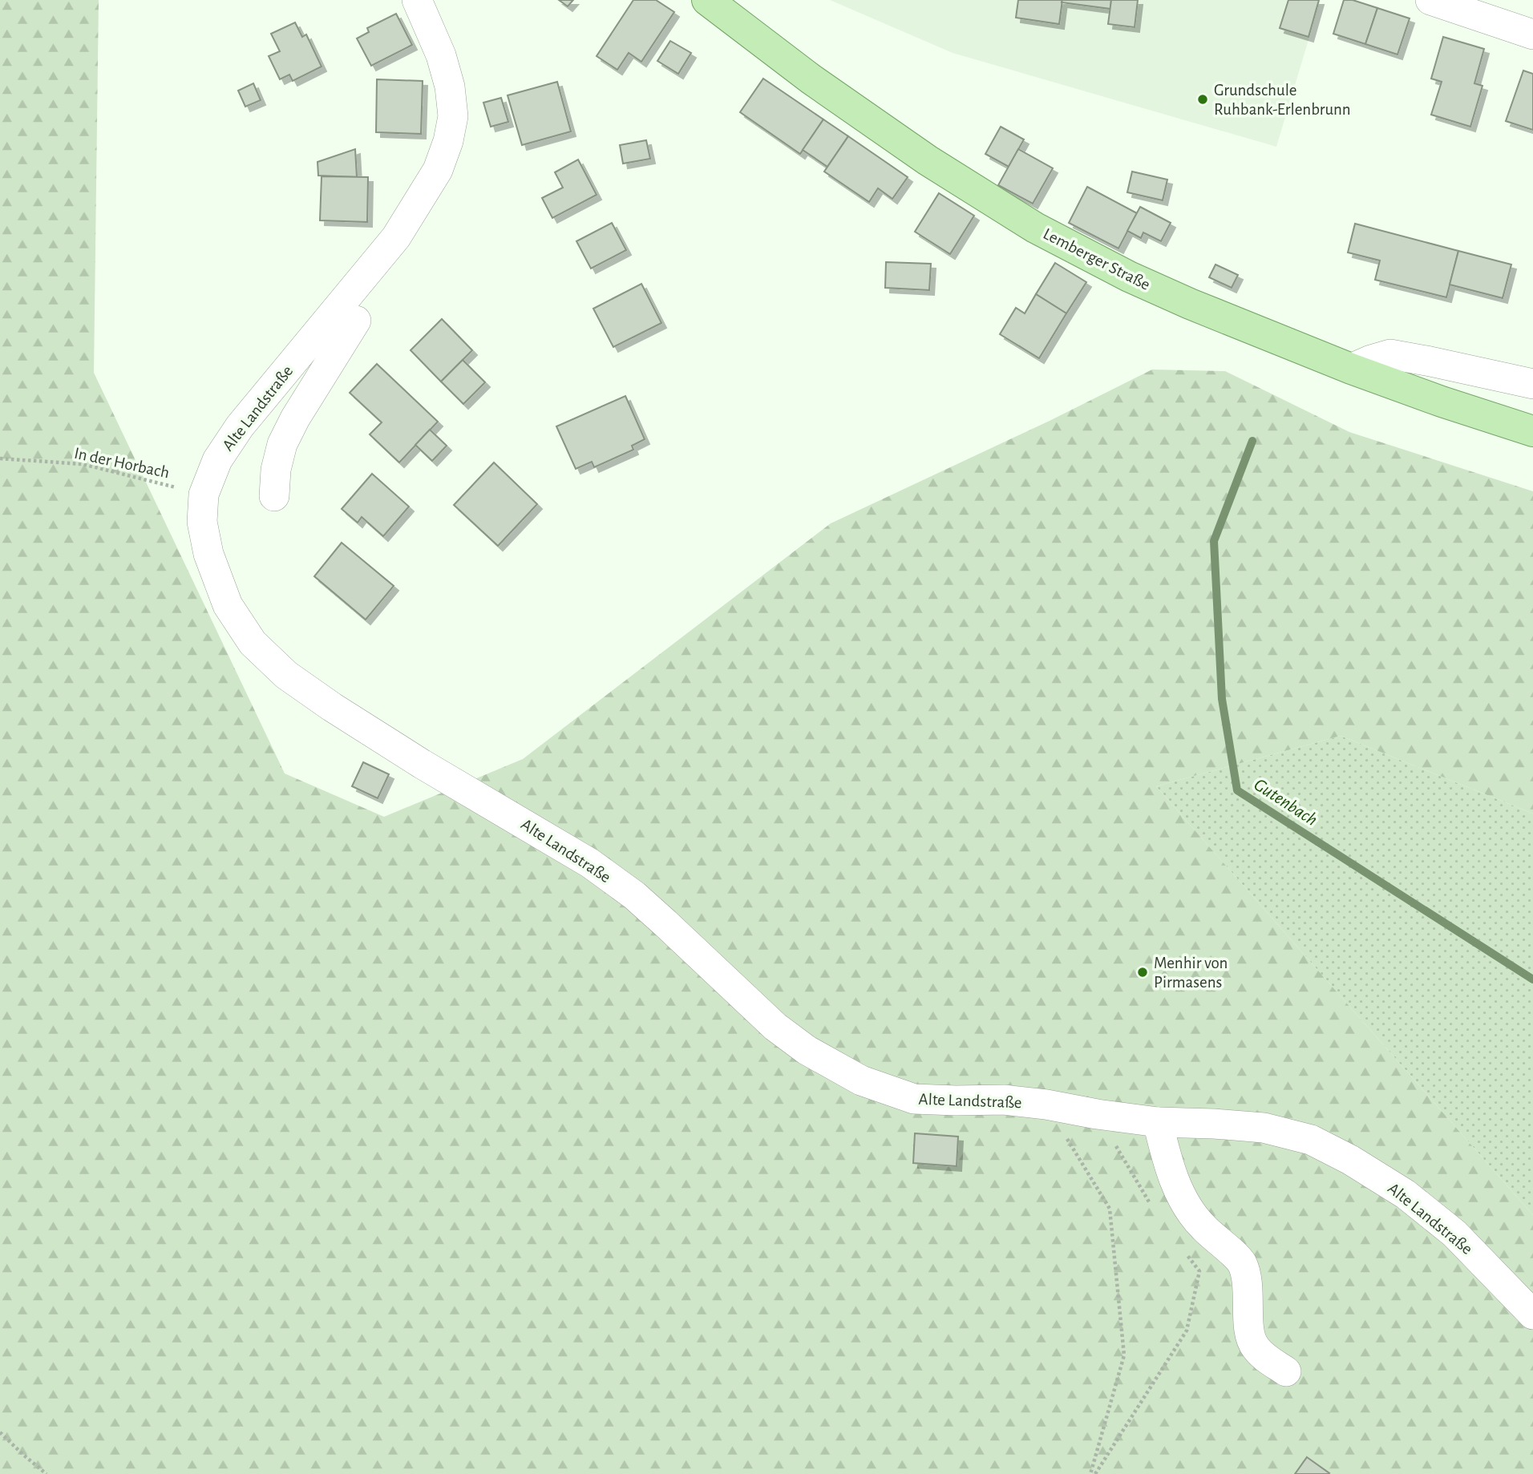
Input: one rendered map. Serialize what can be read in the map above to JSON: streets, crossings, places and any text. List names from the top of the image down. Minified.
{"streets":{"main road":["Lemberger Straße"],"street":["Alte Landstraße"],"path":["In der Horbach"]},"crossings":[["Alte Landstraße","In der Horbach"]],"water":["Gutenbach"],"places":["Grundschule Ruhbank-Erlenbrunn","Menhir von Pirmasens"]}
